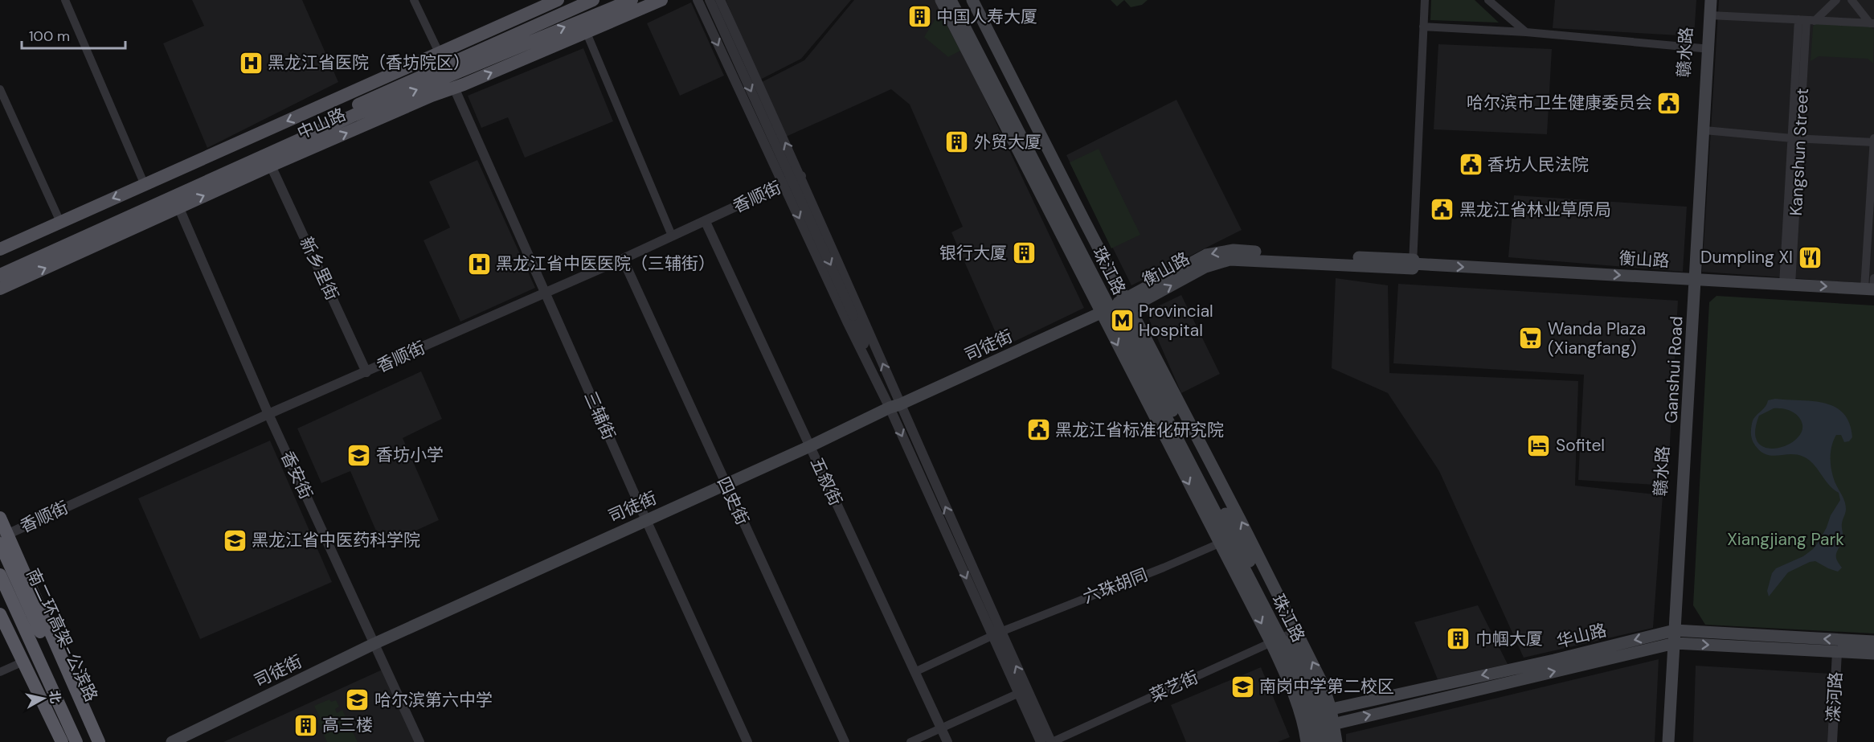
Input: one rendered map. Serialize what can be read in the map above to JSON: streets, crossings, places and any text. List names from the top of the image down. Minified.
{"streets":{"highway":["南二环高架-公滨路"],"main road":["赣水路","中山路","衡山路","珠江路","司徒街","Ganshui Road","华山路"],"street":["Kangshun Street","香顺街","新乡里街","三辅街","香安街","五叙街","四史街","六珠胡同","菜艺街","滦河路"]},"crossings":[["赣水路","衡山路"],["赣水路","Ganshui Road"],["中山路","新乡里街"],["中山路","三辅街"],["中山路","香安街"],["Kangshun Street","衡山路"],["香顺街","新乡里街"],["香顺街","三辅街"],["香顺街","香安街"],["香顺街","五叙街"],["香顺街","四史街"],["香顺街","南二环高架-公滨路"],["衡山路","珠江路"],["衡山路","司徒街"],["衡山路","Ganshui Road"],["珠江路","司徒街"],["珠江路","六珠胡同"],["珠江路","华山路"],["珠江路","菜艺街"],["司徒街","三辅街"],["司徒街","香安街"],["司徒街","五叙街"],["司徒街","四史街"],["Ganshui Road","华山路"],["五叙街","六珠胡同"],["华山路","滦河路"]],"one_way":["衡山路"],"parks":["Xiangjiang Park"],"places":{"building":["中国人寿大厦","外贸大厦","银行大厦","巾帼大厦","高三楼"],"hospital":["黑龙江省医院（香坊院区）","黑龙江省中医医院（三辅街）"],"public building":["哈尔滨市卫生健康委员会","香坊人民法院","黑龙江省林业草原局","黑龙江省标准化研究院"],"restaurant":["Dumpling XI"],"metro station":["Provincial Hospital"],"supermarket":["Wanda Plaza (Xiangfang)"],"hotel":["Sofitel"],"school or university":["香坊小学","黑龙江省中医药科学院","南岗中学第二校区","哈尔滨第六中学"]},"scale_bar":"100 m","north":"right"}
